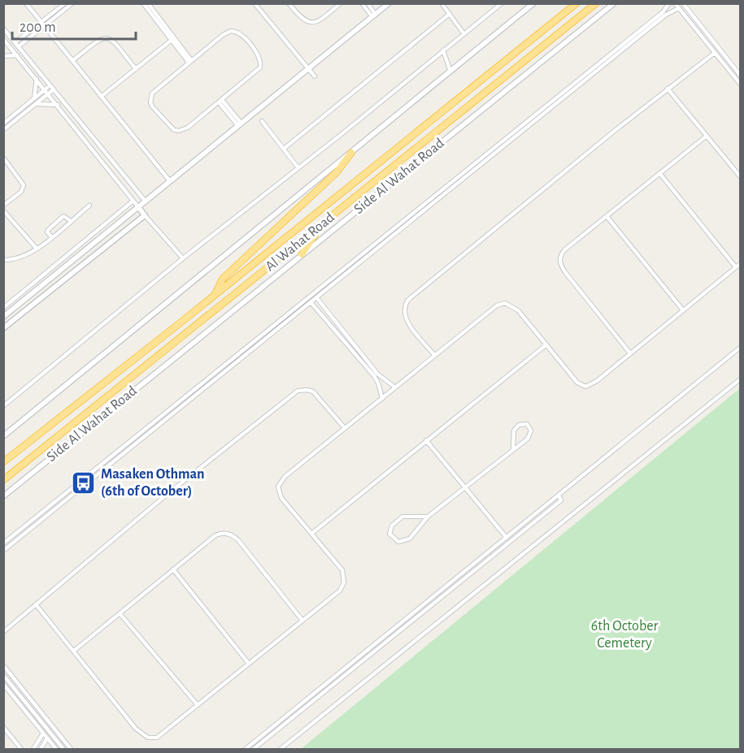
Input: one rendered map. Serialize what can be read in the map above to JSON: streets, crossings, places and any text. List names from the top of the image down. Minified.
{"streets":{"highway":["Al Wahat Road"],"street":["Side Al Wahat Road"]},"parks":["6th October Cemetery"],"places":{"bus stop":["Masaken Othman (6th of October)"]},"scale_bar":"200 m"}
